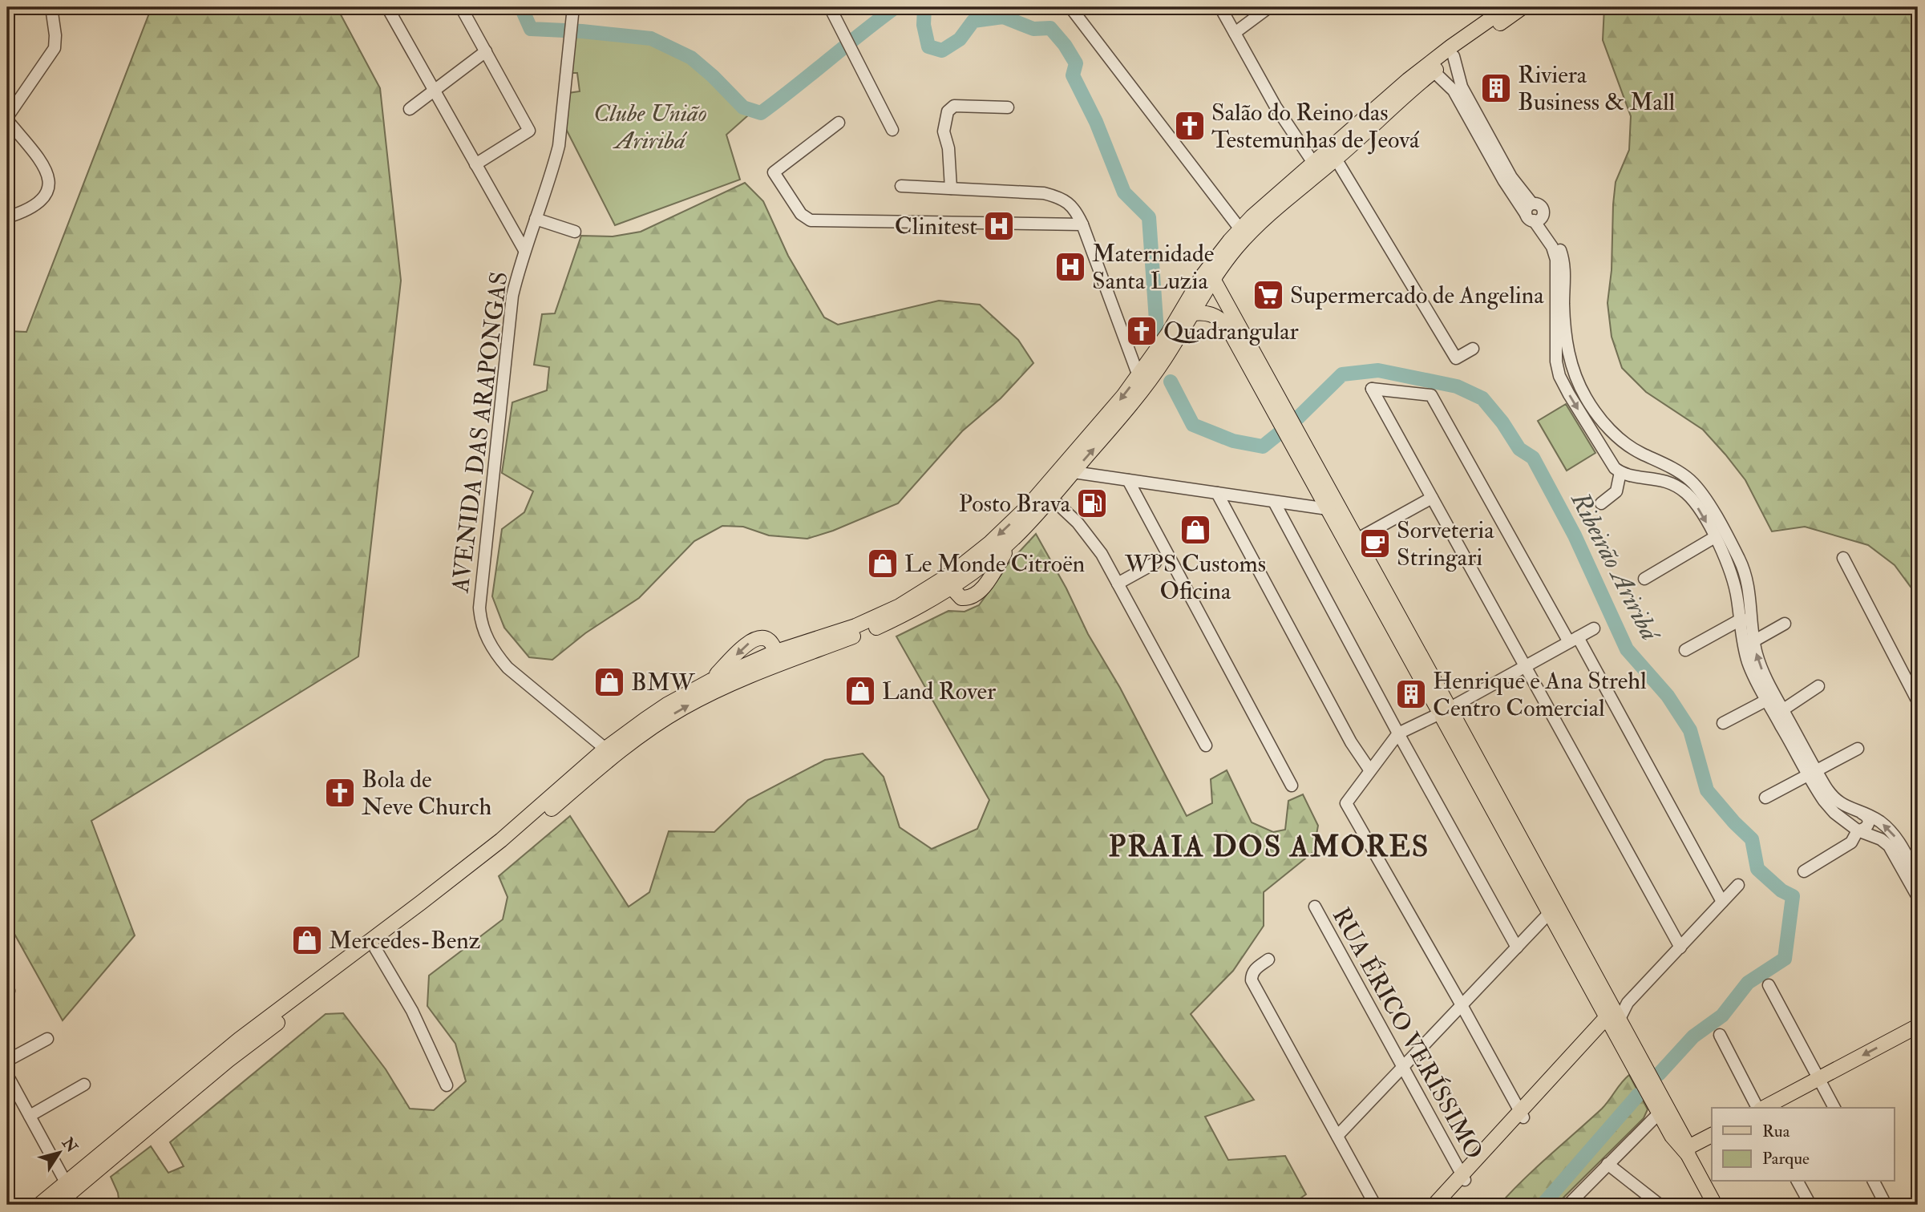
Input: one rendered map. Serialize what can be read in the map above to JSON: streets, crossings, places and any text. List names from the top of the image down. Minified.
{"streets":{"street":["AVENIDA DAS ARAPONGAS","RUA ÉRICO VERÍSSIMO"]},"districts":["PRAIA DOS AMORES"],"water":["Ribeirão Ariribá"],"parks":["Clube União Ariribá"],"places":{"building":["Riviera Business & Mall","Henrique e Ana Strehl Centro Comercial"],"church":["Salão do Reino das Testemunhas de Jeová","Quadrangular","Bola de Neve Church"],"hospital":["Clinitest","Maternidade Santa Luzia"],"supermarket":["Supermercado de Angelina"],"fuel station":["Posto Brava"],"shop":["WPS Customs Oficina","Le Monde Citroën","BMW","Land Rover","Mercedes-Benz"],"cafe":["Sorveteria Stringari"]},"legend":["Rua","Parque"],"north":"top right"}
